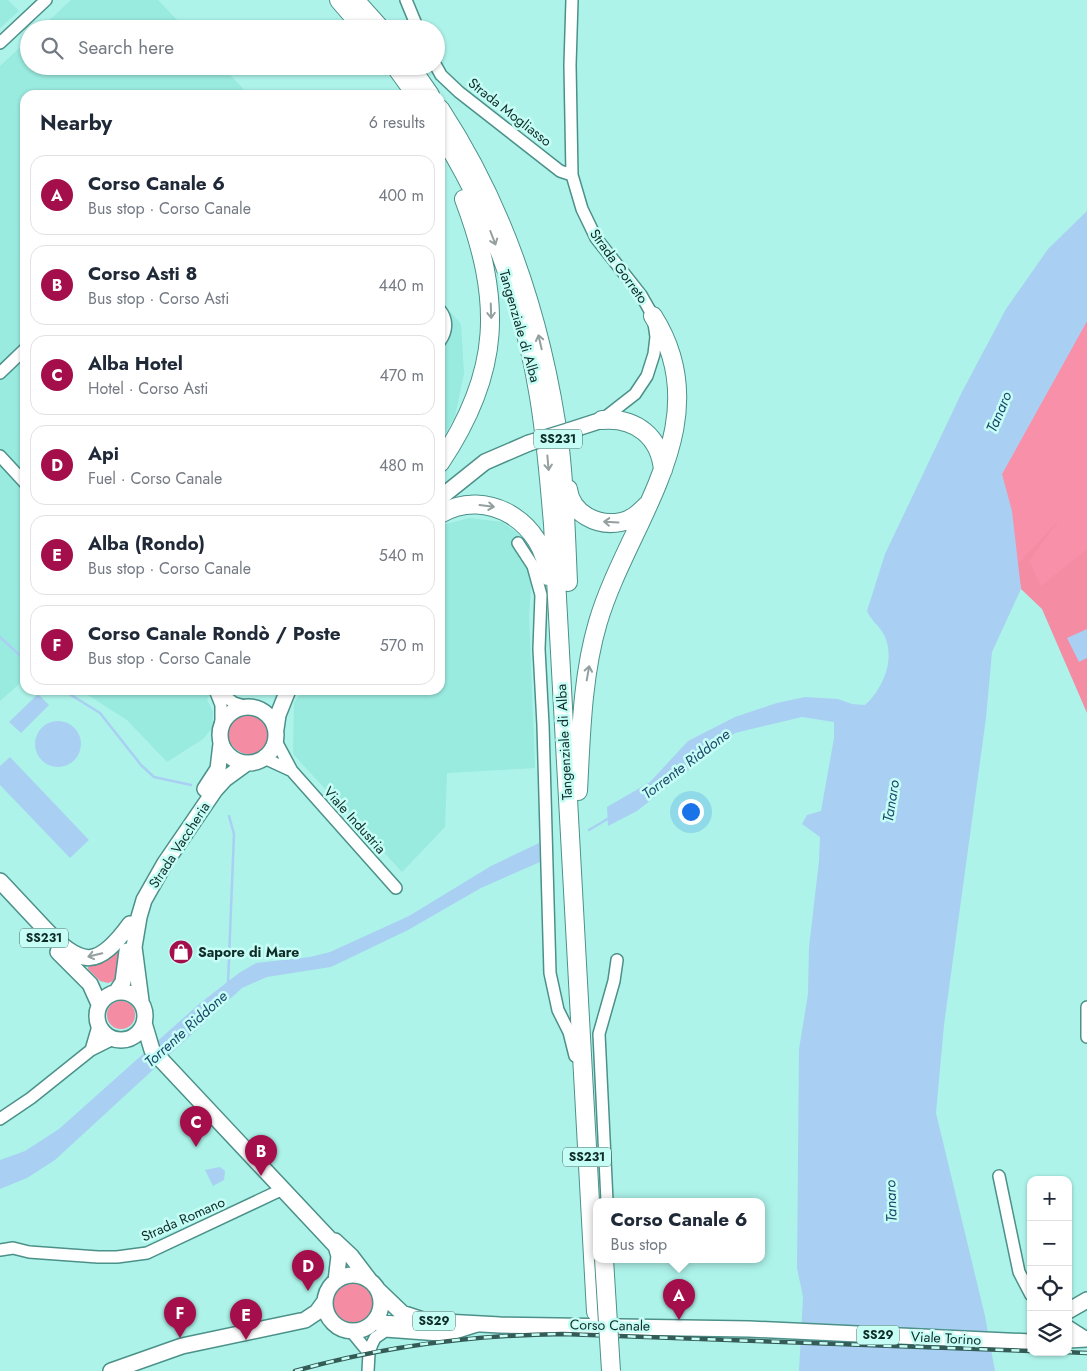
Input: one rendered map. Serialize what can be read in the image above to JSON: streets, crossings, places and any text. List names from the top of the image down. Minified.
{"streets":{"highway":["Tangenziale di Alba","SS231"],"main road":["Strada Gorreto","Strada Vaccheria","SS29","Corso Canale","Viale Torino"],"street":["Strada Mogliasso","Viale Industria","Strada Romano"]},"crossings":[["Strada Mogliasso","Strada Gorreto"],["SS231","Strada Vaccheria"],["Viale Industria","Strada Vaccheria"],["SS29","Corso Canale"],["Corso Canale","Viale Torino"]],"water":["Tanaro","Torrente Riddone"],"places":{"shop":["Sapore di Mare"]},"page":{"search":"Search here","heading":["Nearby","6 results"],"list":[{"mark":"A","name":"Corso Canale 6","note":"Bus stop · Corso Canale","value":"400 m"},{"mark":"B","name":"Corso Asti 8","note":"Bus stop · Corso Asti","value":"440 m"},{"mark":"C","name":"Alba Hotel","note":"Hotel · Corso Asti","value":"470 m"},{"mark":"D","name":"Api","note":"Fuel · Corso Canale","value":"480 m"},{"mark":"E","name":"Alba (Rondo)","note":"Bus stop · Corso Canale","value":"540 m"},{"mark":"F","name":"Corso Canale Rondò / Poste","note":"Bus stop · Corso Canale","value":"570 m"}],"pins":["C","B","D","A","F","E"],"map_buttons":["+","−"],"popup":["Corso Canale 6","Bus stop"]}}
